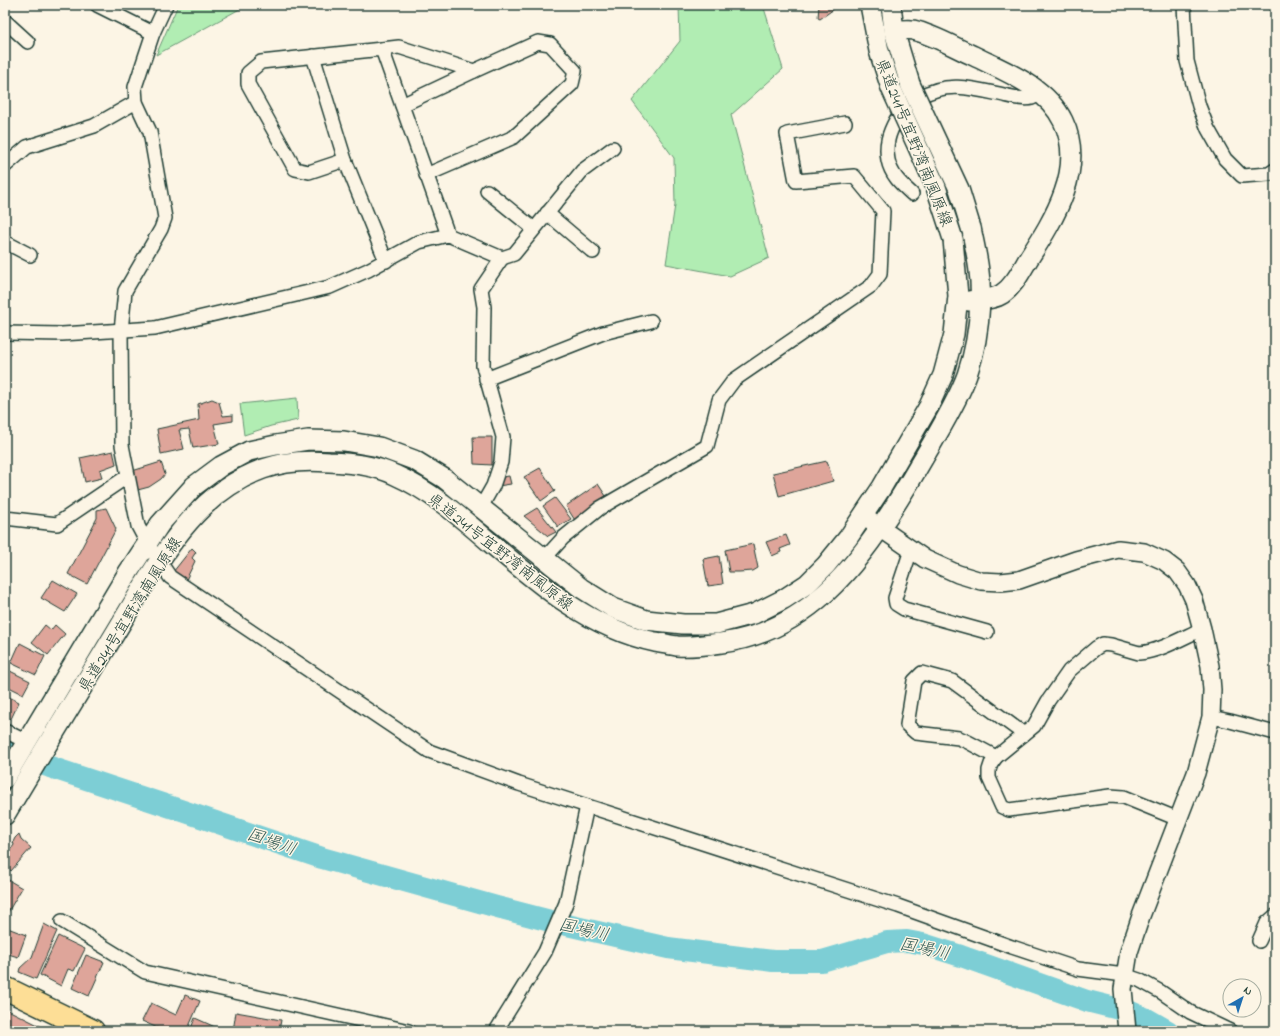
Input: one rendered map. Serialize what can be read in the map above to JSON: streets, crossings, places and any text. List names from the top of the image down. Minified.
{"streets":{"main road":["県道241号宜野湾南風原線"]},"water":["国場川"],"north":"top right"}
